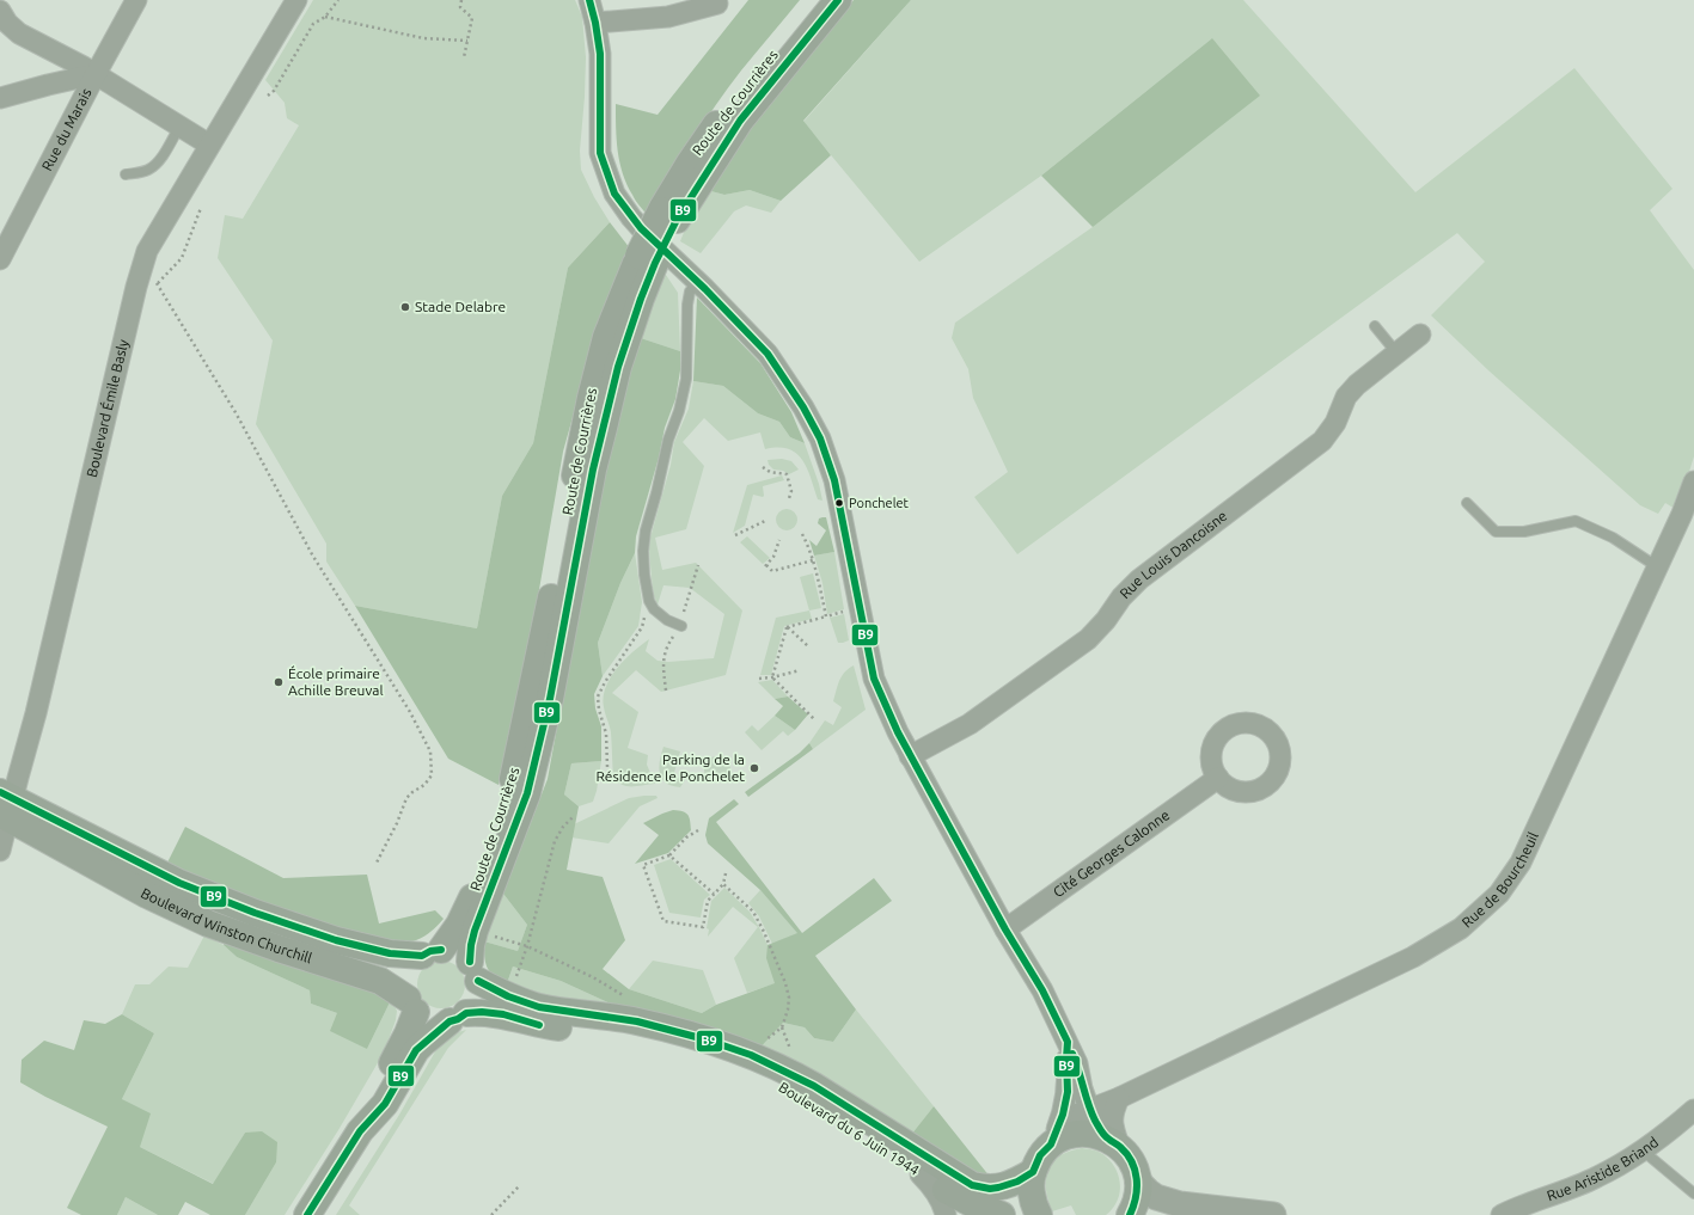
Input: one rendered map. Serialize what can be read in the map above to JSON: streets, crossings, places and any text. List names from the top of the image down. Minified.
{"streets":{"main road":["Route de Courrières","Boulevard Winston Churchill","Boulevard du 6 Juin 1944"],"street":["Rue du Marais","Boulevard Émile Basly","Rue Louis Dancoisne","Cité Georges Calonne","Rue de Bourcheuil","Rue Aristide Briand"]},"crossings":[["Route de Courrières","Boulevard Winston Churchill"],["Route de Courrières","Boulevard du 6 Juin 1944"],["Boulevard Émile Basly","Boulevard Winston Churchill"],["Boulevard Winston Churchill","Boulevard du 6 Juin 1944"]],"places":["Stade Delabre","Ponchelet","École primaire Achille Breuval","Parking de la Résidence le Ponchelet"],"lines":["transit line B9"]}
